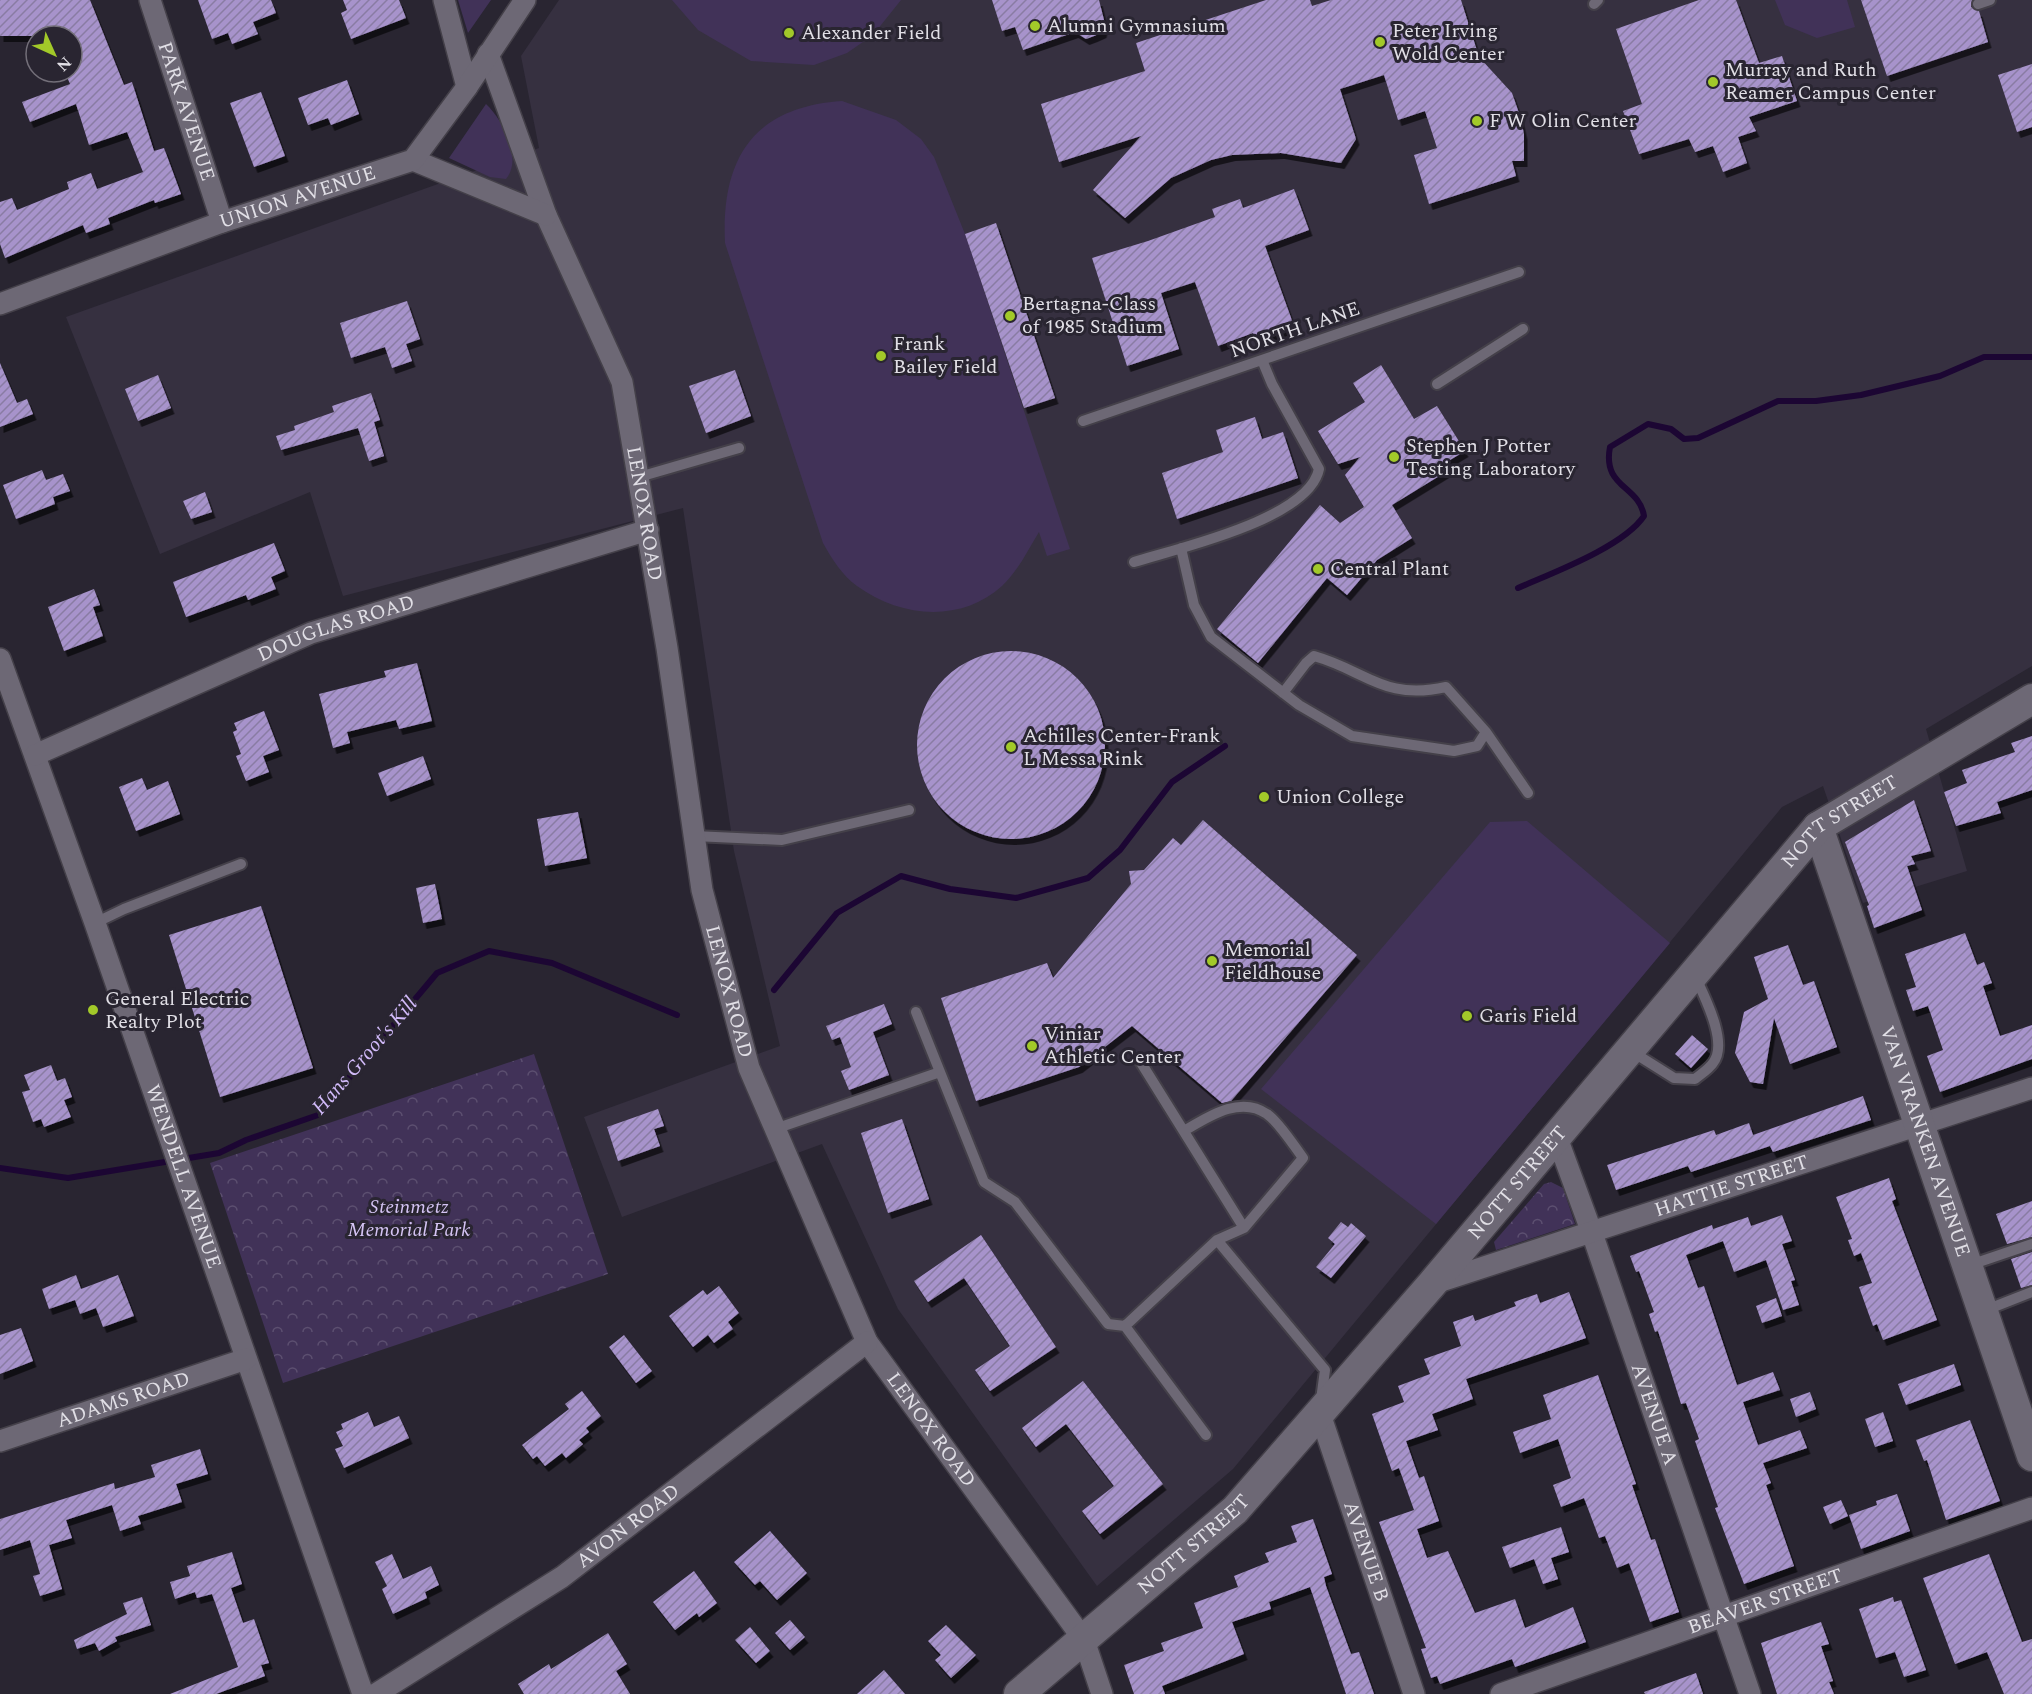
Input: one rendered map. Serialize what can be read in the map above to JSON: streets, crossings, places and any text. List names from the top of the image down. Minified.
{"streets":{"main road":["NOTT STREET","VAN VRANKEN AVENUE"],"street":["PARK AVENUE","UNION AVENUE","LENOX ROAD","DOUGLAS ROAD","WENDELL AVENUE","HATTIE STREET","ADAMS ROAD","AVENUE A","AVON ROAD","AVENUE B","BEAVER STREET"],"lane":["NORTH LANE"]},"crossings":[["PARK AVENUE","UNION AVENUE"],["LENOX ROAD","DOUGLAS ROAD"],["LENOX ROAD","NOTT STREET"],["LENOX ROAD","AVON ROAD"],["DOUGLAS ROAD","WENDELL AVENUE"],["NOTT STREET","VAN VRANKEN AVENUE"],["NOTT STREET","HATTIE STREET"],["NOTT STREET","AVENUE A"],["NOTT STREET","AVENUE B"],["VAN VRANKEN AVENUE","HATTIE STREET"],["WENDELL AVENUE","ADAMS ROAD"],["HATTIE STREET","AVENUE A"],["AVENUE A","BEAVER STREET"]],"water":["Hans Groot's Kill"],"parks":["Steinmetz Memorial Park"],"places":["Alumni Gymnasium","Alexander Field","Peter Irving Wold Center","Murray and Ruth Reamer Campus Center","F W Olin Center","Bertagna-Class of 1985 Stadium","Frank Bailey Field","Stephen J Potter Testing Laboratory","Central Plant","Achilles Center-Frank L Messa Rink","Union College","Memorial Fieldhouse","General Electric Realty Plot","Garis Field","Viniar Athletic Center"],"north":"bottom right"}
